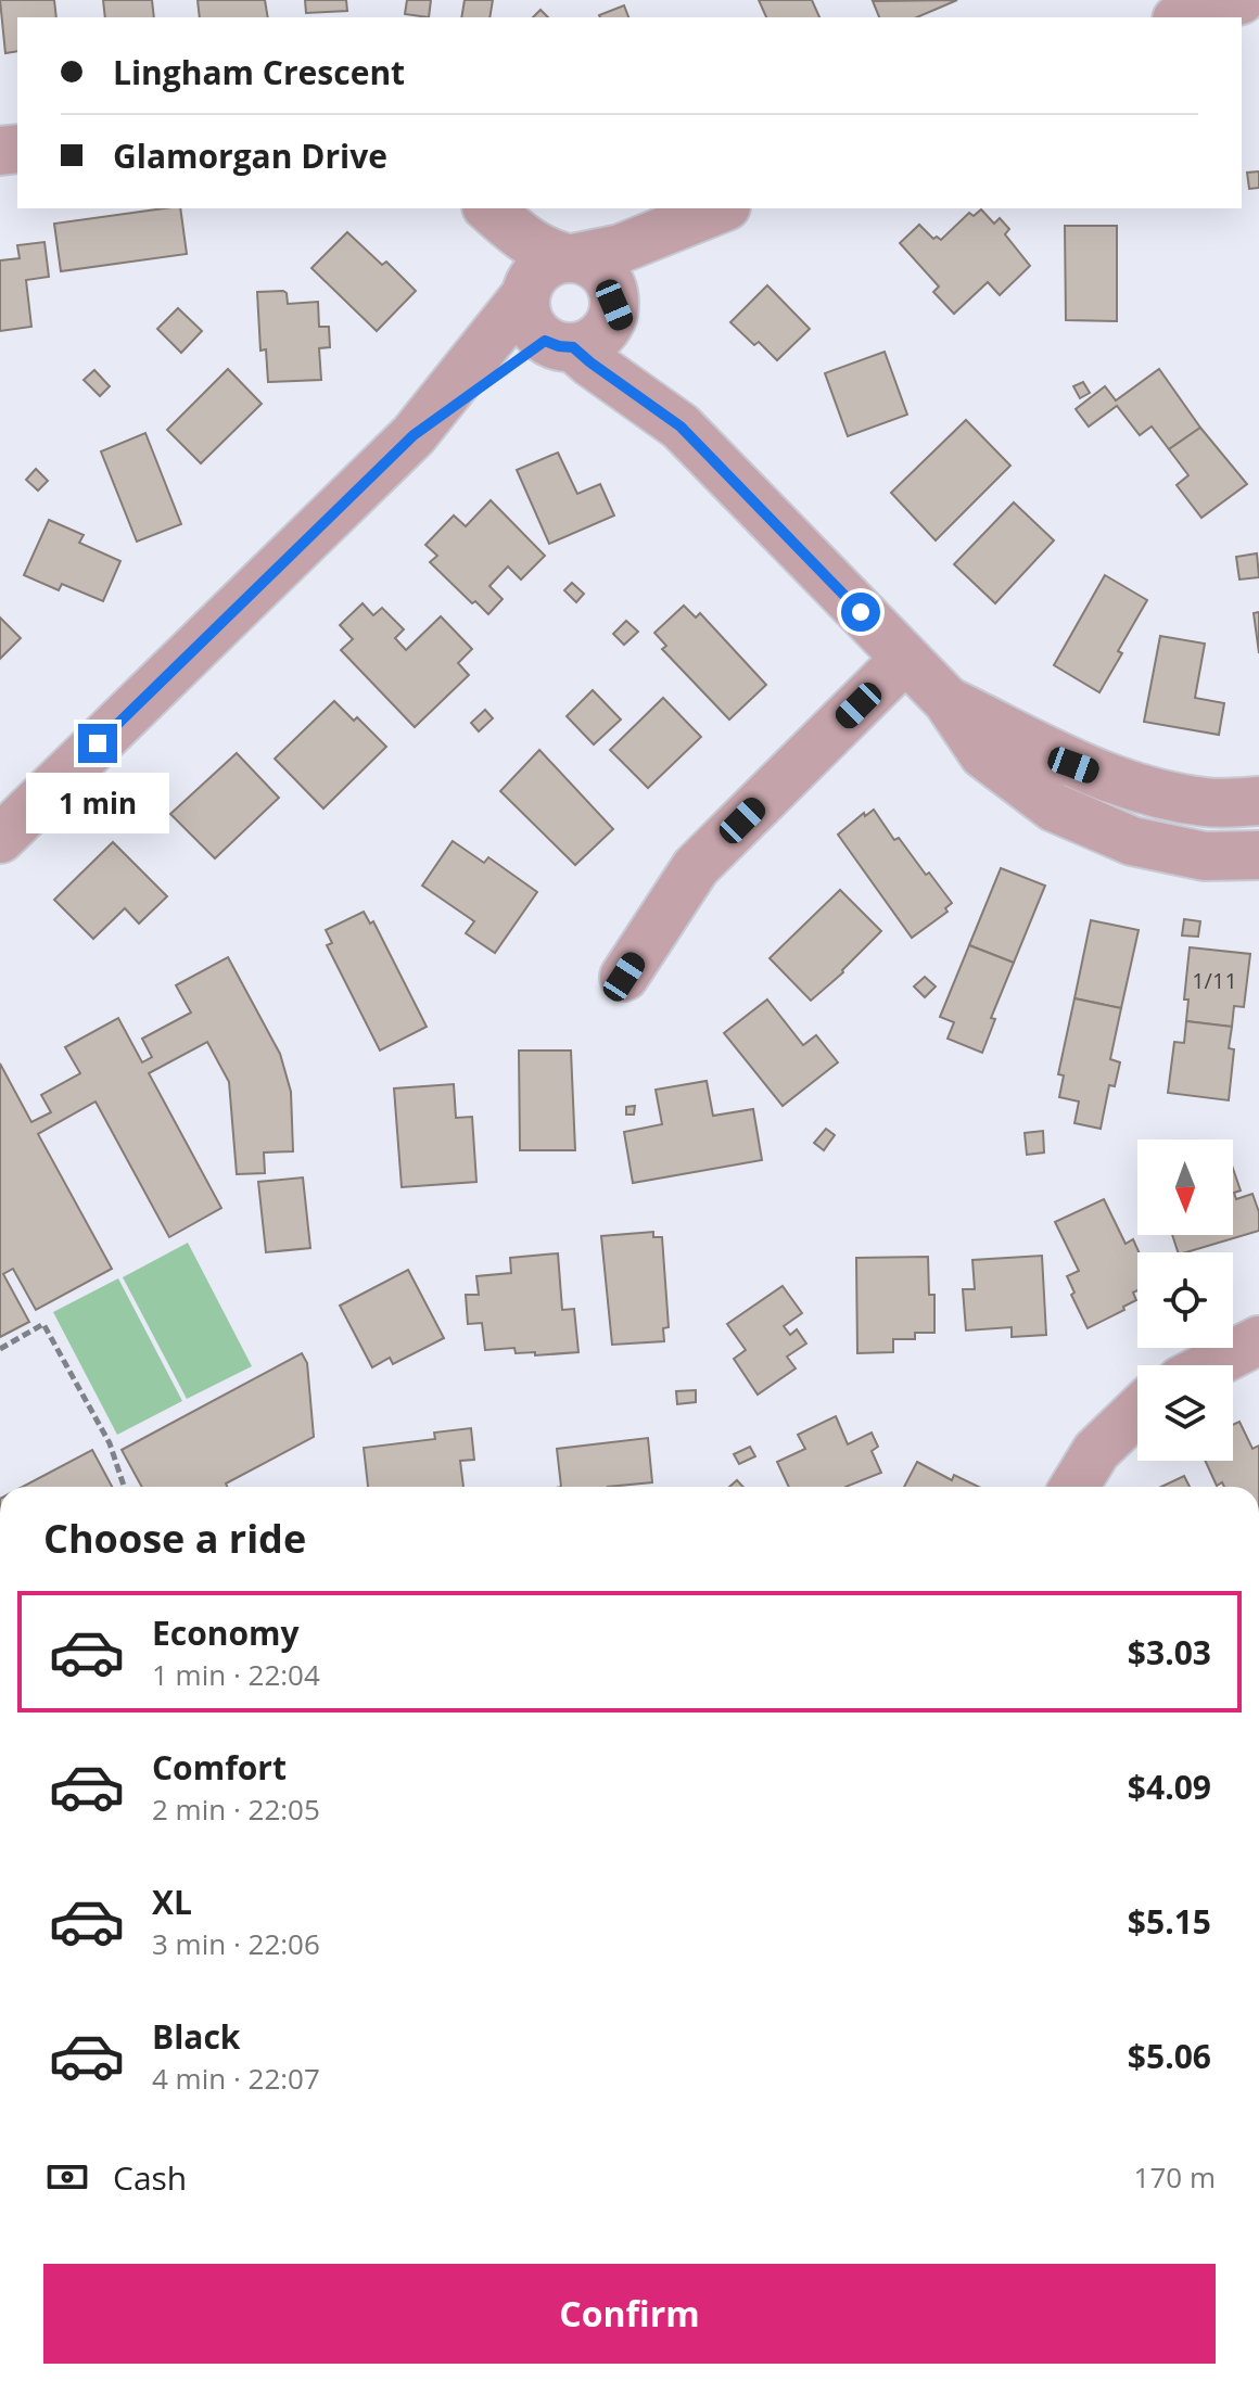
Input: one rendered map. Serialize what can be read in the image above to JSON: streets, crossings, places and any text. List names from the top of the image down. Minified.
{"house_numbers":["1/11"],"north":"bottom","page":{"banner":["Lingham Crescent","Glamorgan Drive"],"bubble":"1 min","heading":"Choose a ride","list":[{"name":"Economy","note":"1 min · 22:04","value":"$3.03"},{"name":"Comfort","note":"2 min · 22:05","value":"$4.09"},{"name":"XL","note":"3 min · 22:06","value":"$5.15"},{"name":"Black","note":"4 min · 22:07","value":"$5.06"}],"pay":["Cash","170 m"],"buttons":"Confirm"}}
